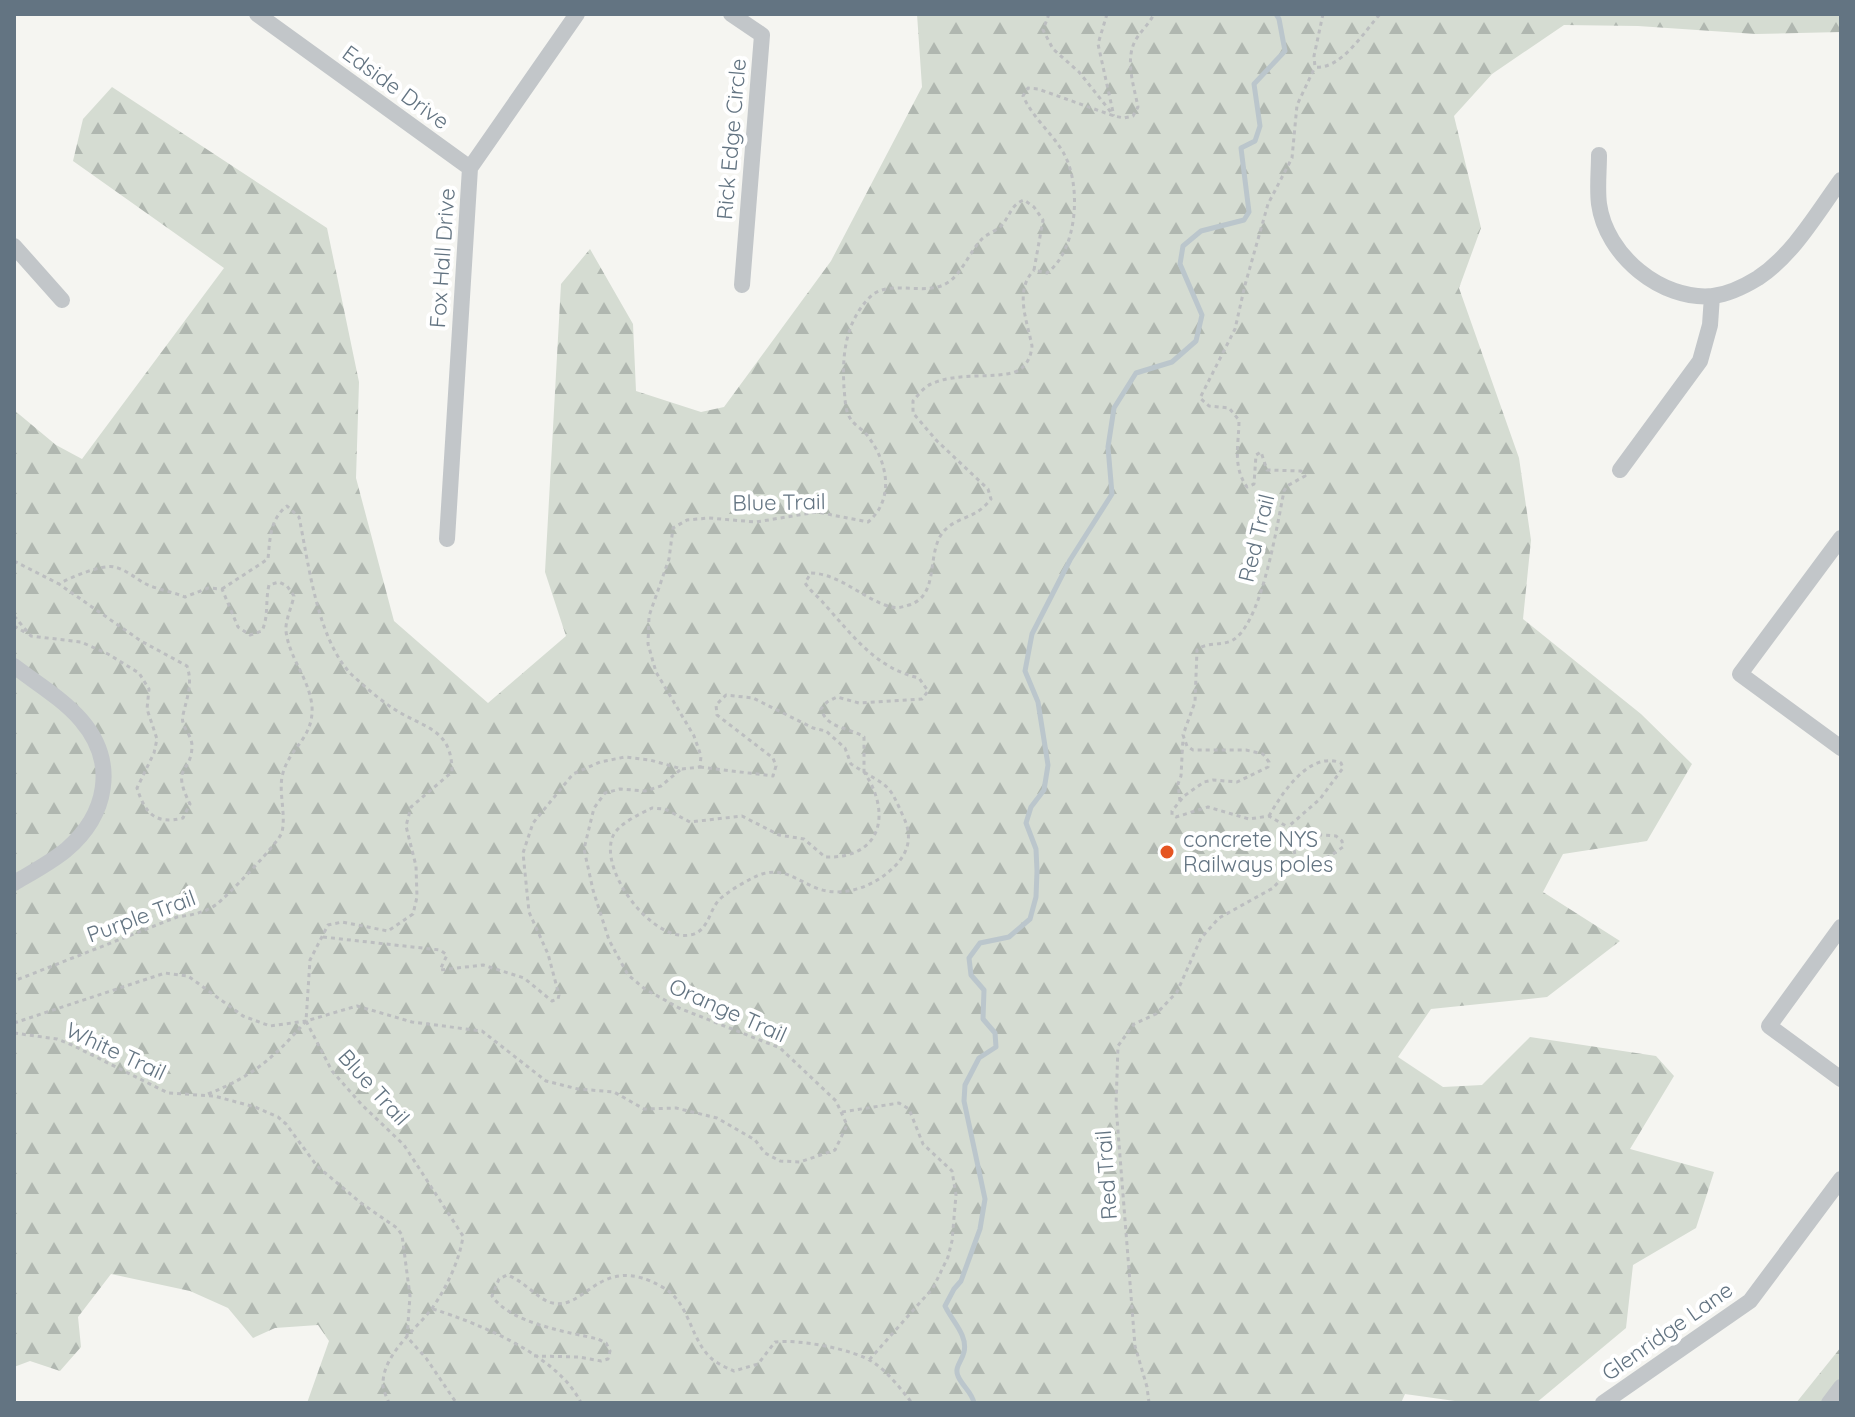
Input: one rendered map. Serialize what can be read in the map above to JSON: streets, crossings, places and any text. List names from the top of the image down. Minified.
{"streets":{"street":["Edside Drive","Rick Edge Circle","Fox Hall Drive","Glenridge Lane"],"path":["Blue Trail","Red Trail","Purple Trail","Orange Trail","White Trail"]},"crossings":[["Edside Drive","Fox Hall Drive"],["Blue Trail","White Trail"]],"places":["concrete NYS Railways poles"]}
